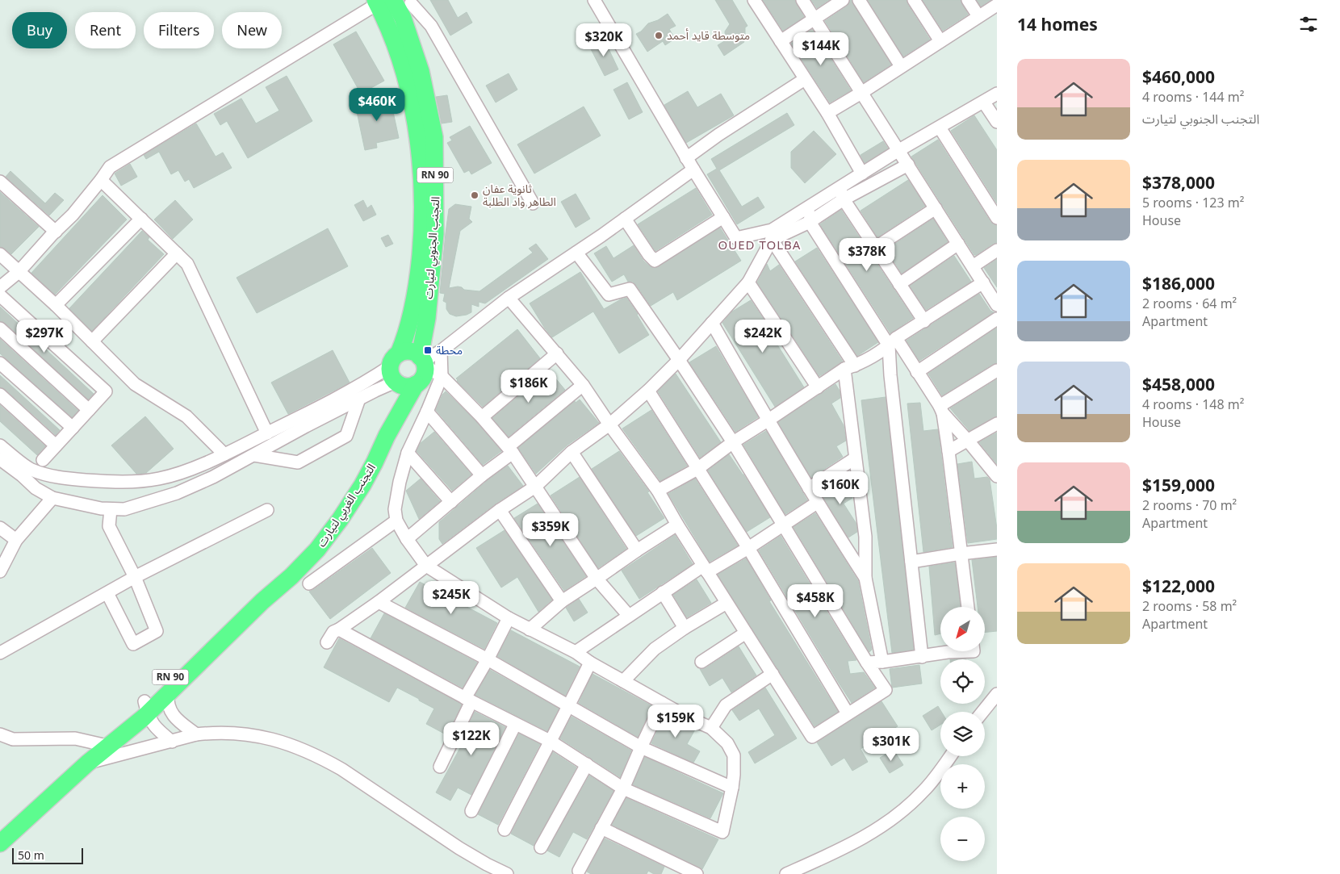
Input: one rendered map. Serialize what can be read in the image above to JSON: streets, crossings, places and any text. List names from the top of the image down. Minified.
{"streets":{"highway":["RN 90","التجنب الجنوبي لتيارت","التجنب الغربي لتيارت"]},"crossings":[["التجنب الجنوبي لتيارت","التجنب الغربي لتيارت"]],"districts":["OUED TOLBA"],"places":{"other":["متوسطة قايد أحمد","ثانوية عفان الطاهر واد الطلبة"],"transit":["محطة"]},"scale_bar":"50 m","north":"bottom left","page":{"heading":"14 homes","chip":["Buy","Rent","Filters","New"],"price":["$320K","$144K","$460K","$378K","$297K","$242K","$186K","$160K","$359K","$245K","$458K","$159K","$122K","$301K"],"list":[{"name":"$460,000","note":"4 rooms · 144 m² · التجنب الجنوبي لتيارت"},{"name":"$378,000","note":"5 rooms · 123 m² · House"},{"name":"$186,000","note":"2 rooms · 64 m² · Apartment"},{"name":"$458,000","note":"4 rooms · 148 m² · House"},{"name":"$159,000","note":"2 rooms · 70 m² · Apartment"},{"name":"$122,000","note":"2 rooms · 58 m² · Apartment"}],"map_buttons":["+","−"],"scale":"50 m"}}
